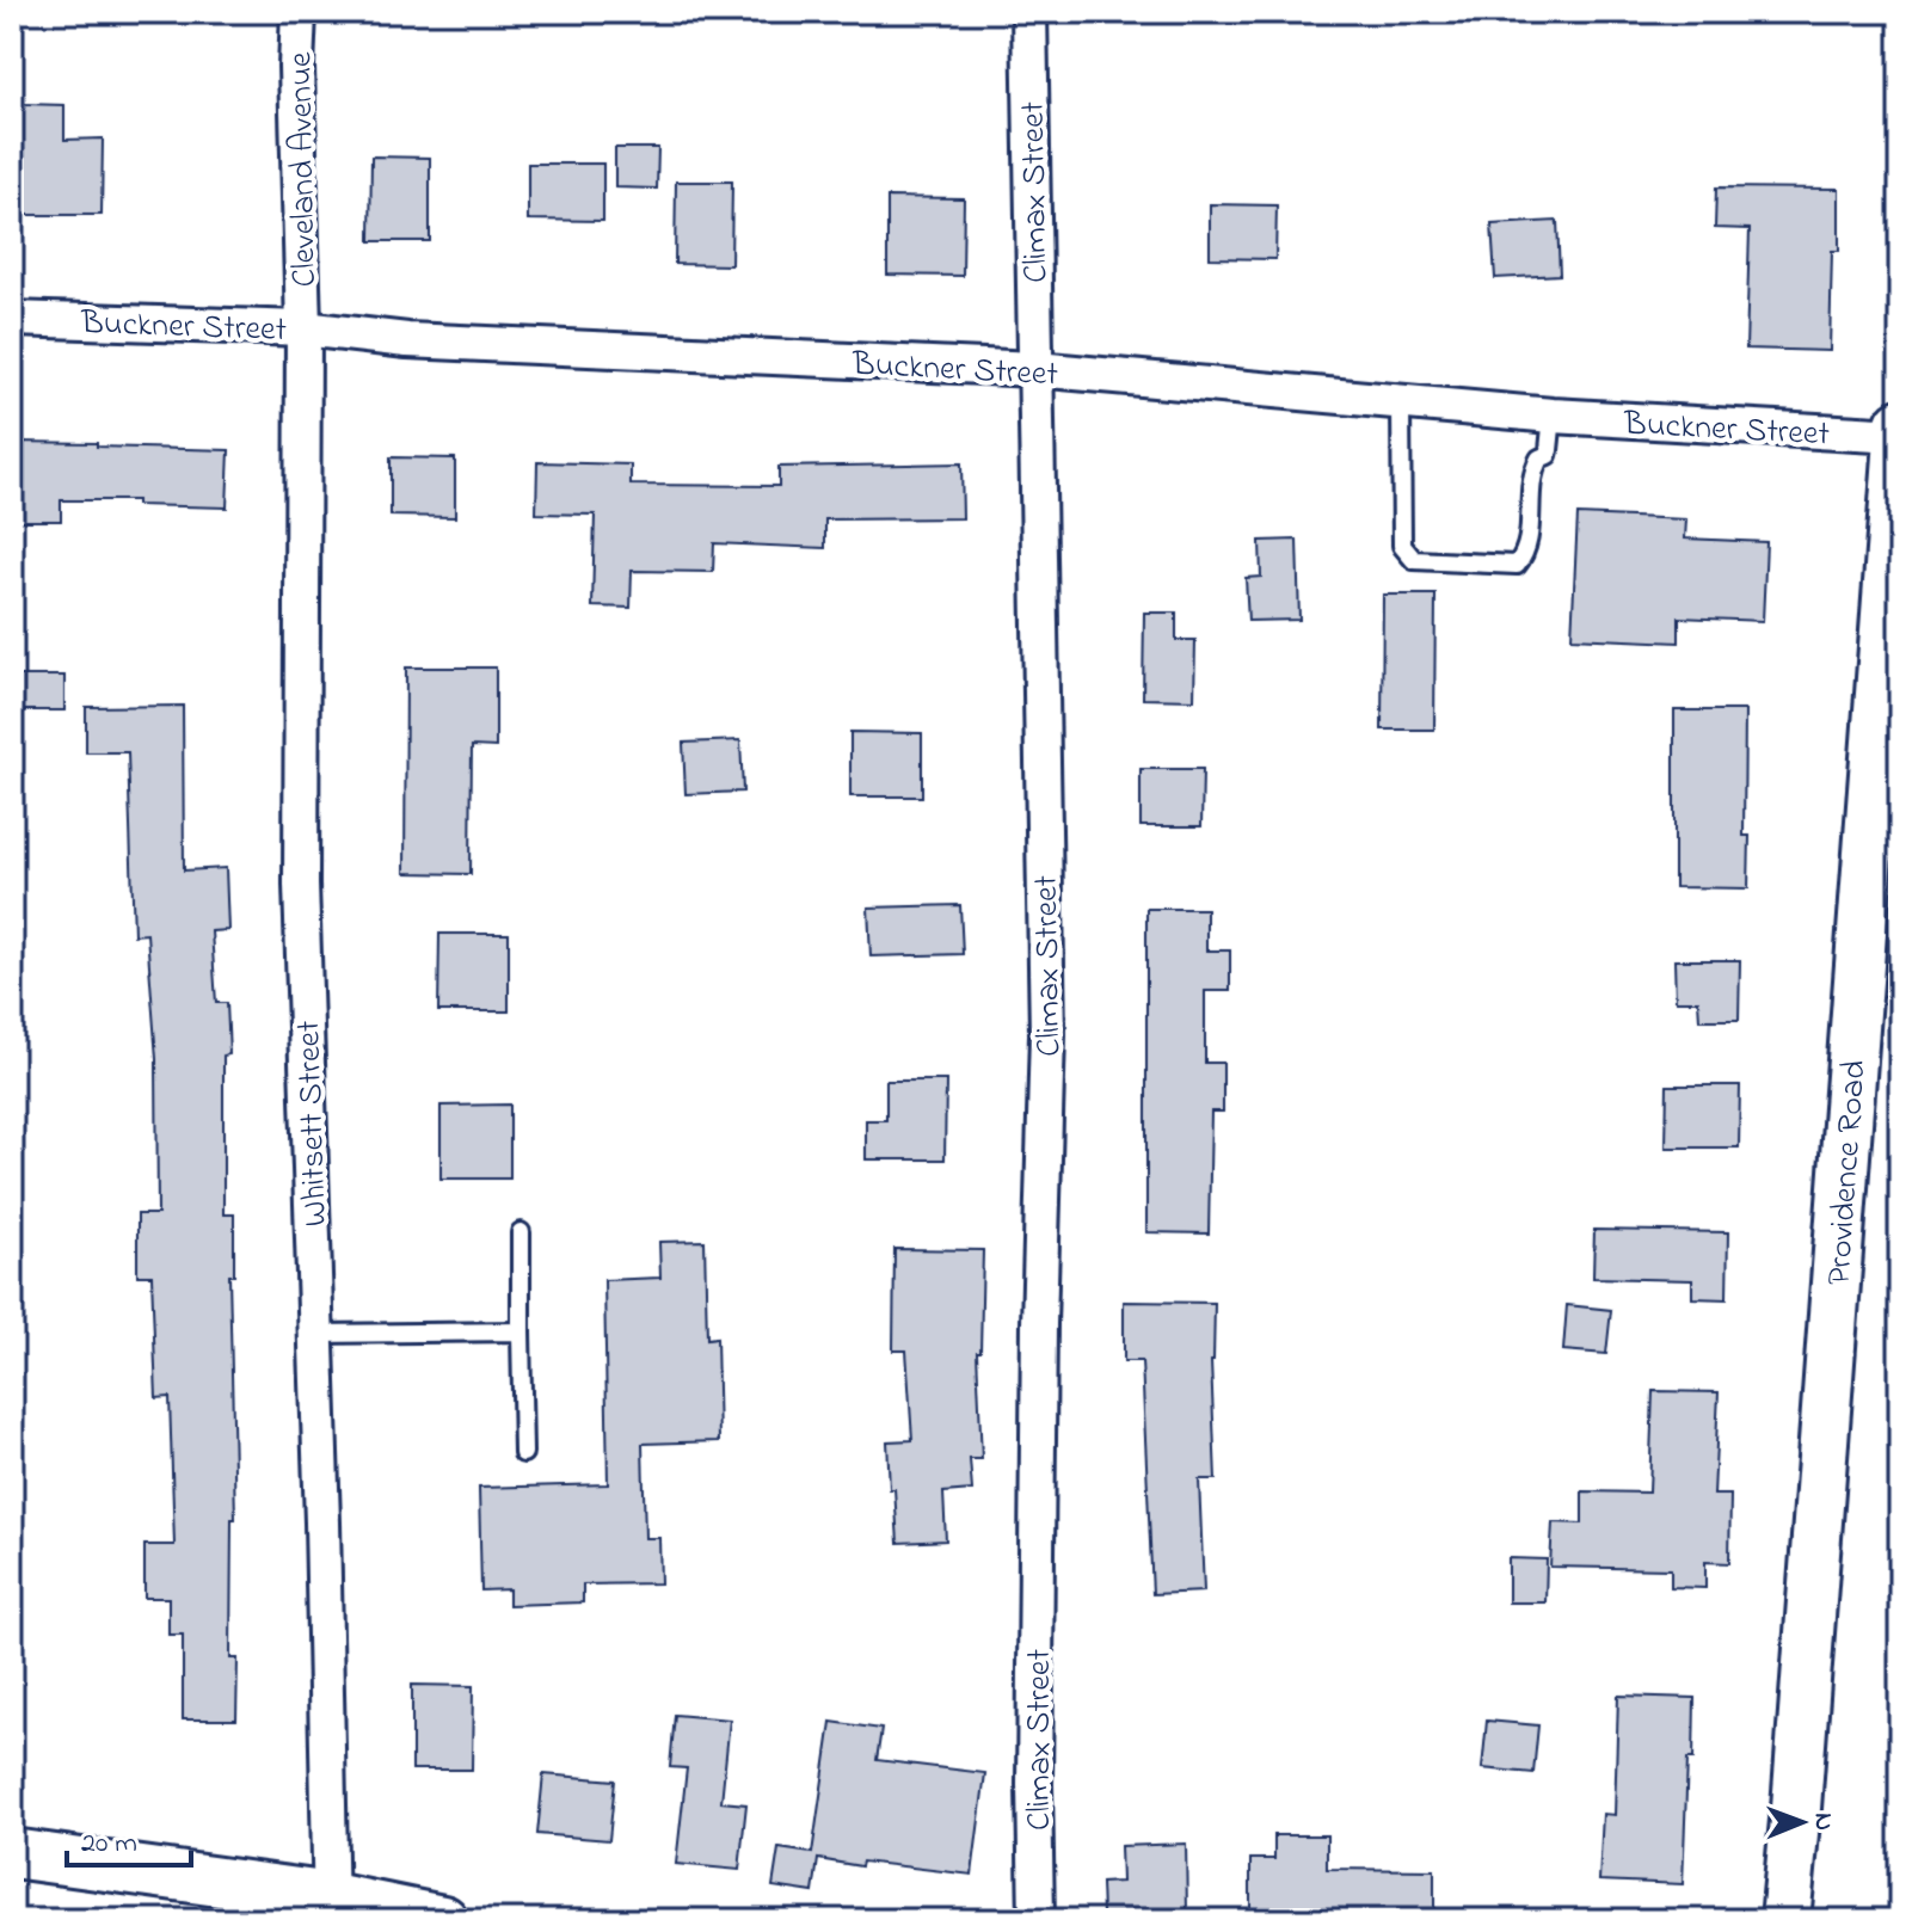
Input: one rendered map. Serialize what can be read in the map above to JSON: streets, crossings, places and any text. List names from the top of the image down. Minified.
{"streets":{"street":["Cleveland Avenue","Climax Street","Buckner Street","Whitsett Street","Providence Road"]},"crossings":[["Cleveland Avenue","Buckner Street"],["Cleveland Avenue","Whitsett Street"],["Climax Street","Buckner Street"],["Buckner Street","Whitsett Street"],["Buckner Street","Providence Road"]],"scale_bar":"20 m","north":"right"}
